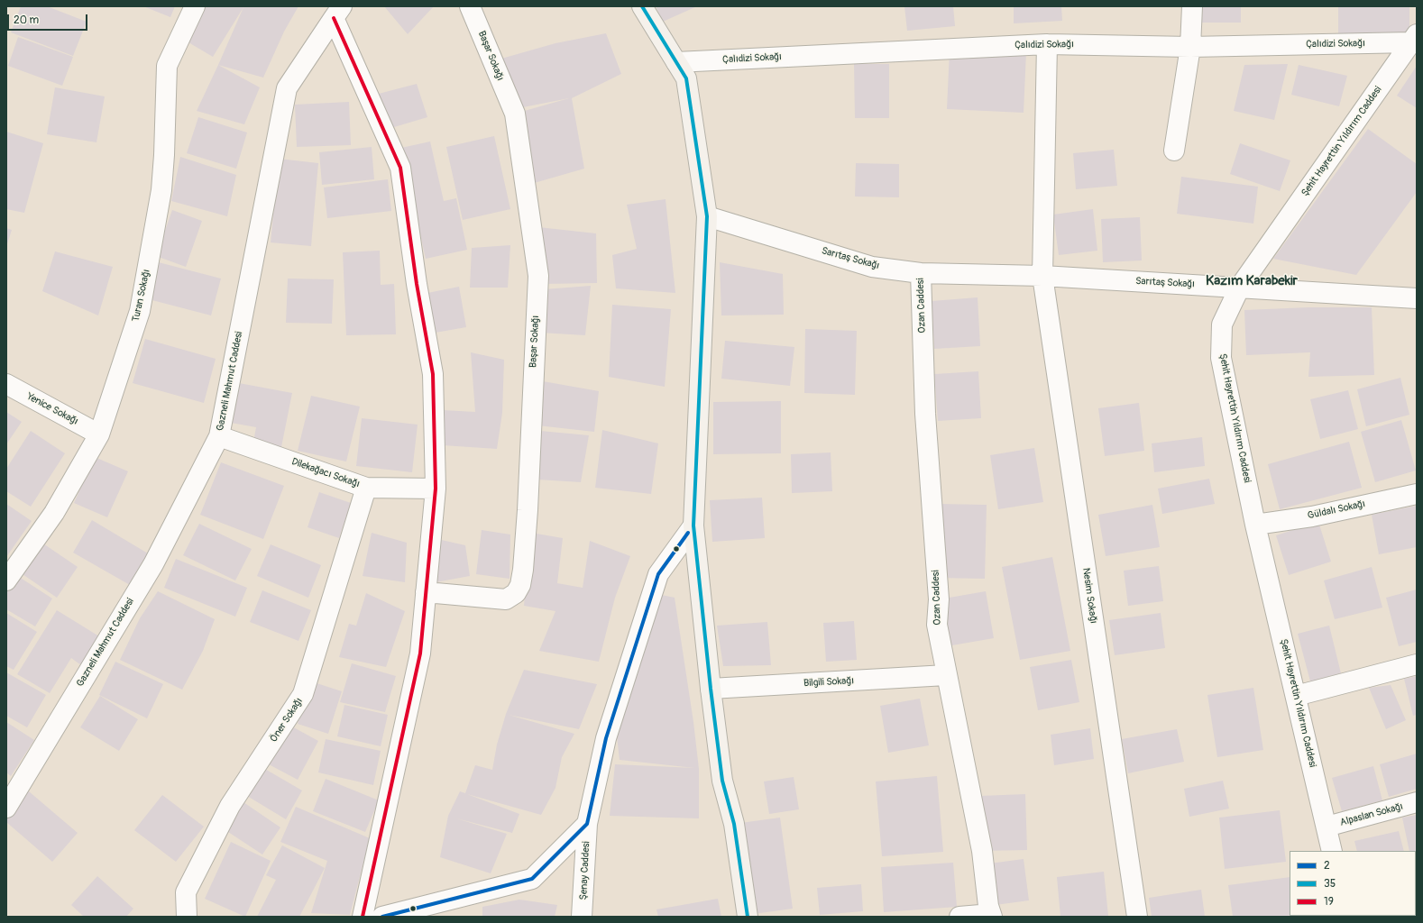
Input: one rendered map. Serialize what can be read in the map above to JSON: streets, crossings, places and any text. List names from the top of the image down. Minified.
{"streets":{"street":["Çalıdizi Sokağı","Başar Sokağı","Şehit Hayrettin Yıldırım Caddesi","Sarıtaş Sokağı","Turan Sokağı","Ozan Caddesi","Gazneli Mahmut Caddesi","Yenice Sokağı","Dilekağacı Sokağı","Güldalı Sokağı","Nesim Sokağı","Bilgili Sokağı","Öner Sokağı","Alpaslan Sokağı","Şenay Caddesi"]},"crossings":[["Çalıdizi Sokağı","Şehit Hayrettin Yıldırım Caddesi"],["Şehit Hayrettin Yıldırım Caddesi","Sarıtaş Sokağı"],["Şehit Hayrettin Yıldırım Caddesi","Güldalı Sokağı"],["Şehit Hayrettin Yıldırım Caddesi","Alpaslan Sokağı"],["Sarıtaş Sokağı","Ozan Caddesi"],["Sarıtaş Sokağı","Nesim Sokağı"],["Turan Sokağı","Yenice Sokağı"],["Ozan Caddesi","Bilgili Sokağı"],["Gazneli Mahmut Caddesi","Dilekağacı Sokağı"],["Dilekağacı Sokağı","Öner Sokağı"]],"districts":["Kazım Karabekir"],"lines":["transit line 35","transit line 19","transit line 2"],"legend":["2","35","19"],"scale_bar":"20 m"}
